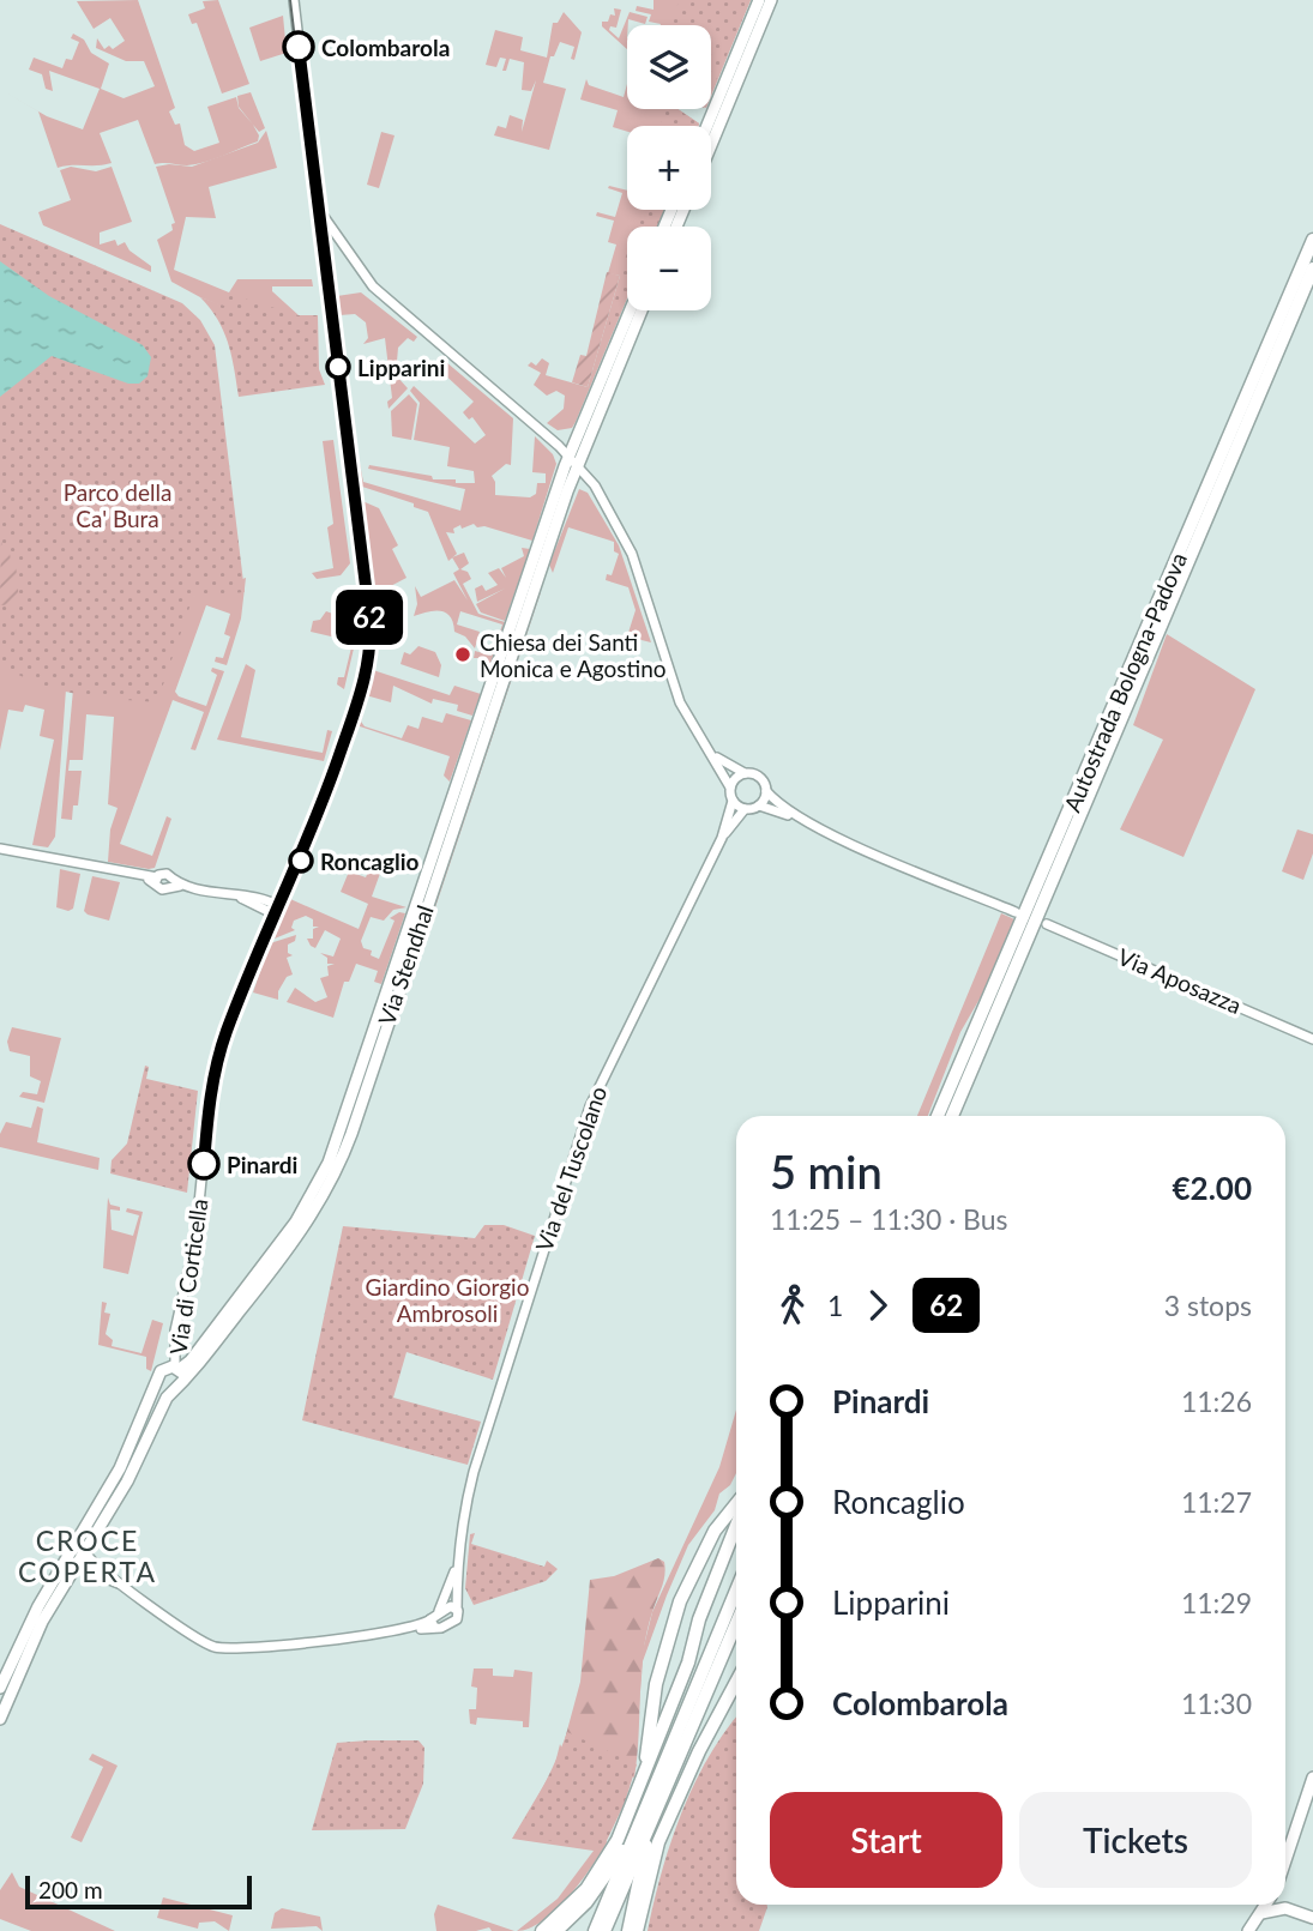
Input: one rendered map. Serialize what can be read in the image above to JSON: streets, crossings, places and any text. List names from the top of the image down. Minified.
{"streets":{"highway":["Autostrada Bologna-Padova"],"main road":["Via Stendhal","Via di Corticella"],"street":["Via Aposazza","Via del Tuscolano"]},"crossings":[["Via Stendhal","Via di Corticella"]],"districts":["CROCE COPERTA"],"parks":["Parco della Ca' Bura","Giardino Giorgio Ambrosoli"],"places":["Colombarola","Lipparini","Chiesa dei Santi Monica e Agostino","Roncaglio","Pinardi"],"lines":["bus line 62"],"scale_bar":"200 m","page":{"on_map":"62","map_buttons":["+","−"],"heading":["5 min","11:25 – 11:30 · Bus","€2.00"],"legs":["1","62","3 stops"],"list":[{"name":"Pinardi","value":"11:26"},{"name":"Roncaglio","value":"11:27"},{"name":"Lipparini","value":"11:29"},{"name":"Colombarola","value":"11:30"}],"buttons":["Start","Tickets"],"scale":"200 m"}}
